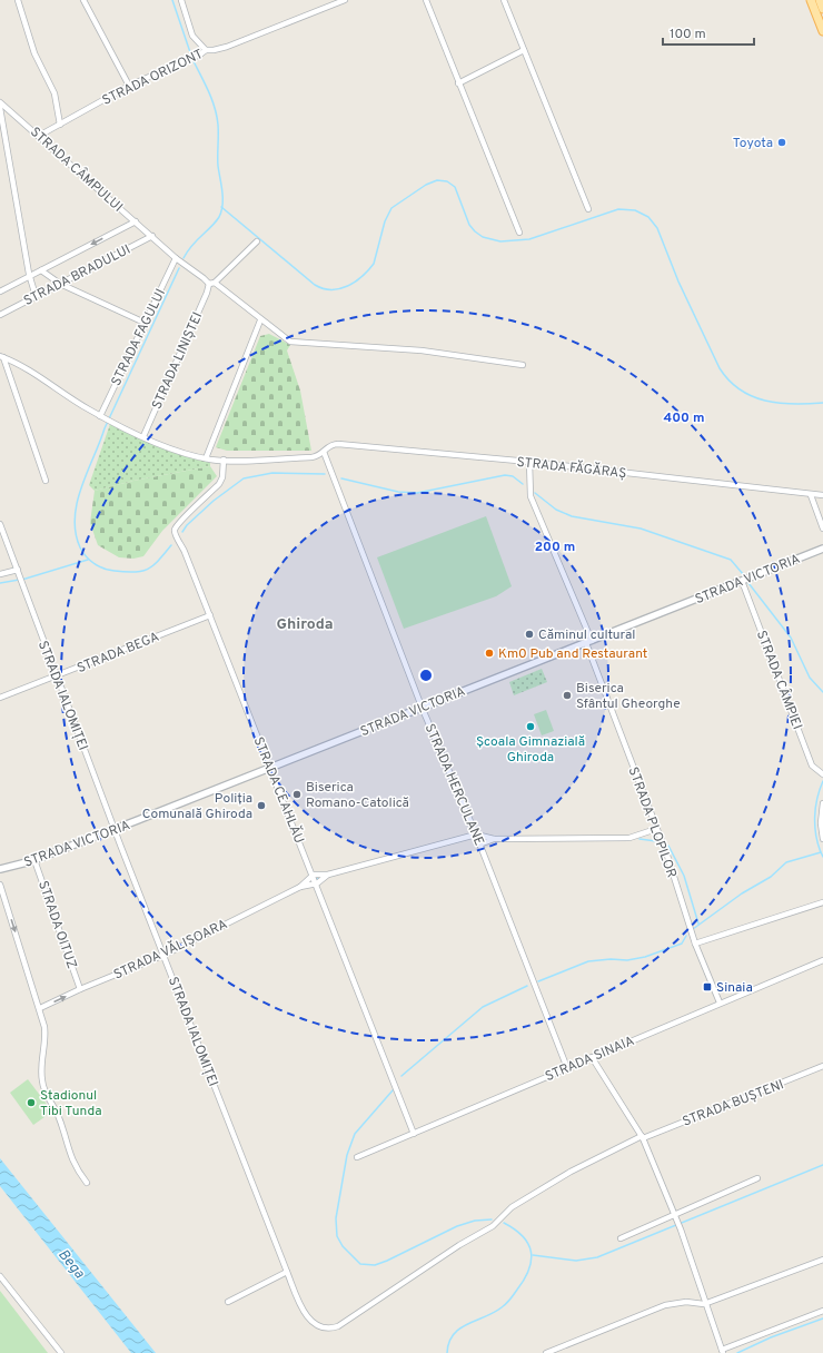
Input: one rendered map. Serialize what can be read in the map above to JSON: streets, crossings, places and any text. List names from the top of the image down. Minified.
{"streets":{"street":["STRADA ORIZONT","STRADA CÂMPULUI","STRADA BRADULUI","STRADA FAGULUI","STRADA LINIȘTEI","STRADA FĂGĂRAȘ","STRADA VICTORIA","STRADA BEGA","STRADA CÂMPIEI","STRADA IALOMIȚEI","STRADA HERCULANE","STRADA CEAHLĂU","STRADA PLOPILOR","STRADA OITUZ","STRADA VĂLIȘOARA","STRADA SINAIA","STRADA BUȘTENI"]},"crossings":[["STRADA ORIZONT","STRADA CÂMPULUI"],["STRADA CÂMPULUI","STRADA BRADULUI"],["STRADA CÂMPULUI","STRADA FAGULUI"],["STRADA CÂMPULUI","STRADA LINIȘTEI"],["STRADA FAGULUI","STRADA FĂGĂRAȘ"],["STRADA LINIȘTEI","STRADA FĂGĂRAȘ"],["STRADA FĂGĂRAȘ","STRADA HERCULANE"],["STRADA FĂGĂRAȘ","STRADA CEAHLĂU"],["STRADA FĂGĂRAȘ","STRADA PLOPILOR"],["STRADA VICTORIA","STRADA CÂMPIEI"],["STRADA VICTORIA","STRADA IALOMIȚEI"],["STRADA VICTORIA","STRADA HERCULANE"],["STRADA VICTORIA","STRADA CEAHLĂU"],["STRADA VICTORIA","STRADA PLOPILOR"],["STRADA VICTORIA","STRADA OITUZ"],["STRADA BEGA","STRADA IALOMIȚEI"],["STRADA BEGA","STRADA CEAHLĂU"],["STRADA IALOMIȚEI","STRADA VĂLIȘOARA"],["STRADA IALOMIȚEI","STRADA BUȘTENI"],["STRADA HERCULANE","STRADA VĂLIȘOARA"],["STRADA HERCULANE","STRADA SINAIA"],["STRADA CEAHLĂU","STRADA VĂLIȘOARA"],["STRADA CEAHLĂU","STRADA SINAIA"],["STRADA PLOPILOR","STRADA VĂLIȘOARA"],["STRADA PLOPILOR","STRADA SINAIA"],["STRADA OITUZ","STRADA VĂLIȘOARA"]],"districts":["Ghiroda"],"water":["Bega"],"places":{"other":["Toyota","Căminul cultural","Km0 Pub and Restaurant","Biserica Sfântul Gheorghe","Școala Gimnazială Ghiroda","Biserica Romano-Catolică","Poliția Comunală Ghiroda","Stadionul Tibi Tunda"],"transit":["Sinaia"]},"scale_bar":"100 m","rings":["400 m","200 m"]}
